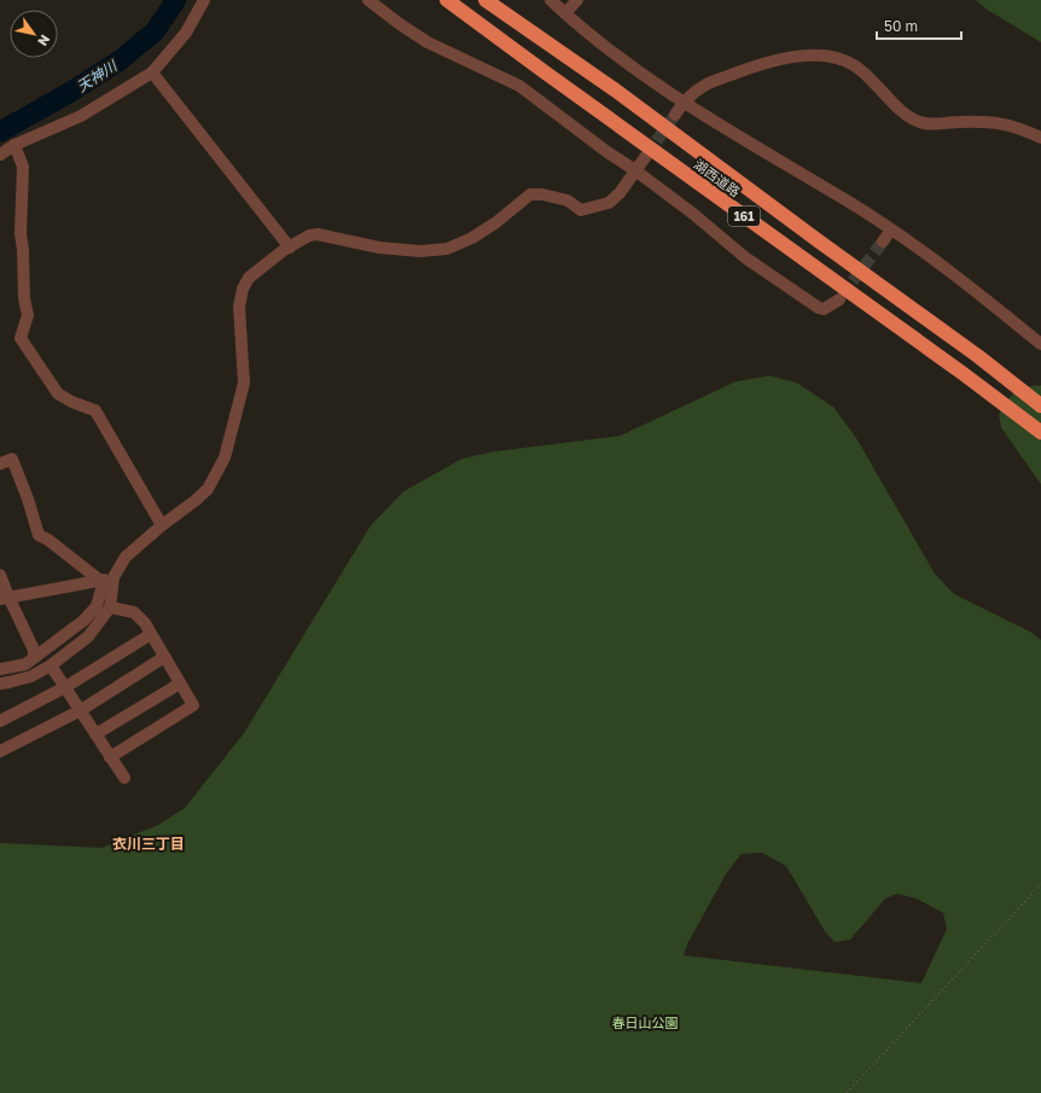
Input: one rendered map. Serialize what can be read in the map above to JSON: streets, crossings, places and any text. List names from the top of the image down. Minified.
{"streets":{"highway":["湖西道路","161"]},"districts":["衣川三丁目"],"water":["天神川"],"parks":["春日山公園"],"scale_bar":"50 m","north":"bottom right"}
